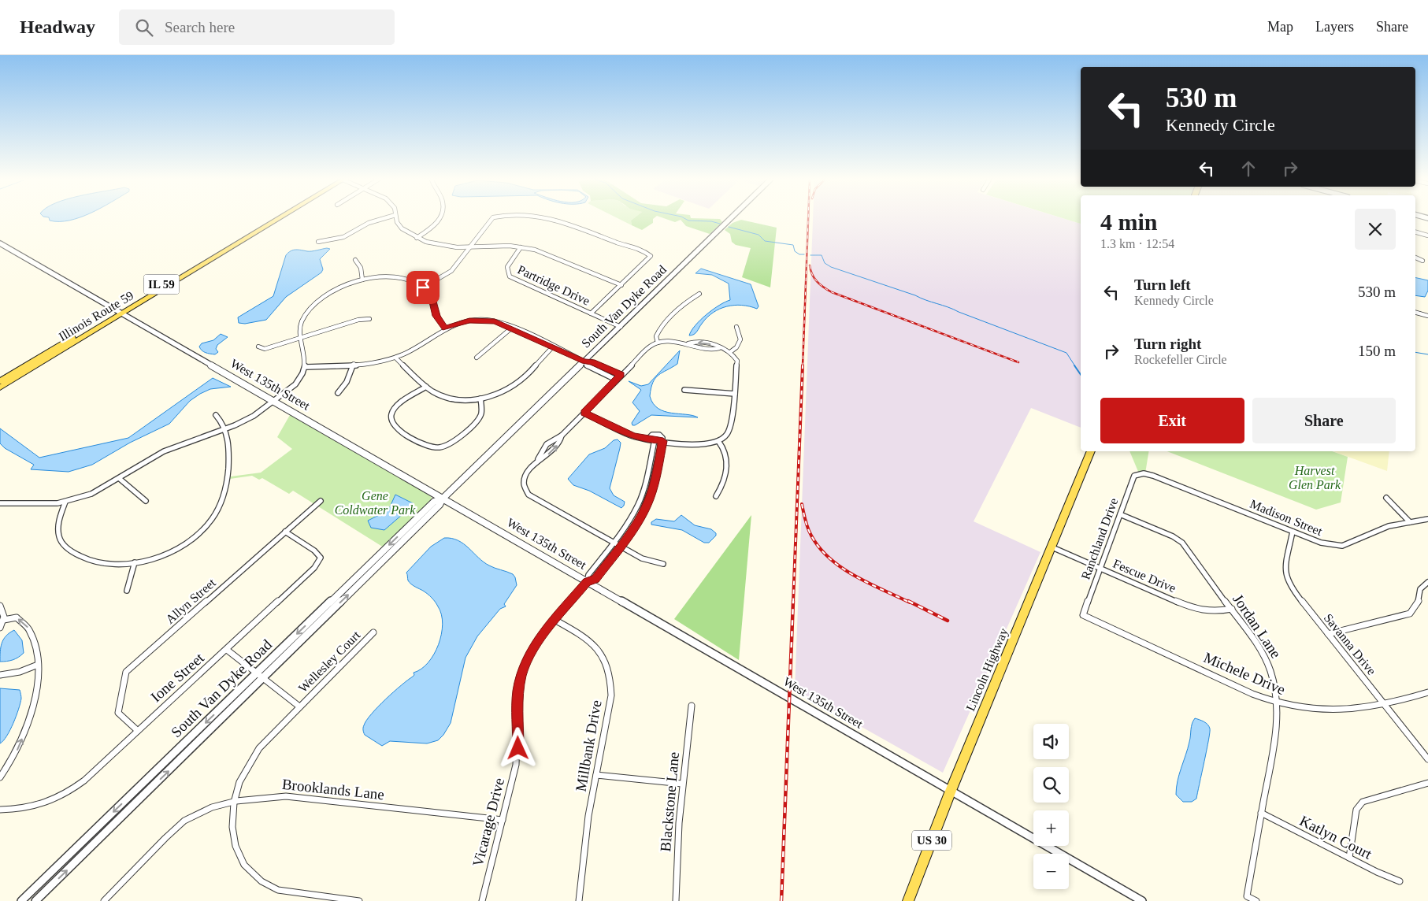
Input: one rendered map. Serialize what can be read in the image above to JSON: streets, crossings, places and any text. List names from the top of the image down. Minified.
{"streets":{"main road":["IL 59","Illinois Route 59","Lincoln Highway","US 30"],"street":["Partridge Drive","South Van Dyke Road","West 135th Street","Madison Street","Ranchland Drive","Fescue Drive","Allyn Street","Jordan Lane","Savanna Drive","Wellesley Court","Michele Drive","Ione Street","Millbank Drive","Brooklands Lane","Blackstone Lane","Vicarage Drive","Katlyn Court"]},"crossings":[["Partridge Drive","South Van Dyke Road"],["South Van Dyke Road","West 135th Street"],["Illinois Route 59","West 135th Street"],["West 135th Street","Lincoln Highway"],["West 135th Street","Vicarage Drive"],["Madison Street","Ranchland Drive"],["Madison Street","Savanna Drive"],["Ranchland Drive","Fescue Drive"],["Ranchland Drive","Jordan Lane"],["Ranchland Drive","Michele Drive"],["Fescue Drive","Jordan Lane"],["Fescue Drive","Lincoln Highway"],["Allyn Street","Ione Street"],["Jordan Lane","Michele Drive"],["Jordan Lane","Katlyn Court"],["Savanna Drive","Michele Drive"],["Wellesley Court","Brooklands Lane"],["Millbank Drive","Vicarage Drive"],["Brooklands Lane","Vicarage Drive"]],"parks":["Harvest Glen Park","Gene Coldwater Park"],"page":{"header":"Headway","search":"Search here","nav":["Map","Layers","Share"],"turn":["530 m","Kennedy Circle"],"heading":["4 min","1.3 km · 12:54"],"list":[{"name":"Turn left","note":"Kennedy Circle","value":"530 m"},{"name":"Turn right","note":"Rockefeller Circle","value":"150 m"}],"buttons":["Exit","Share"],"map_buttons":["+","−"]}}
